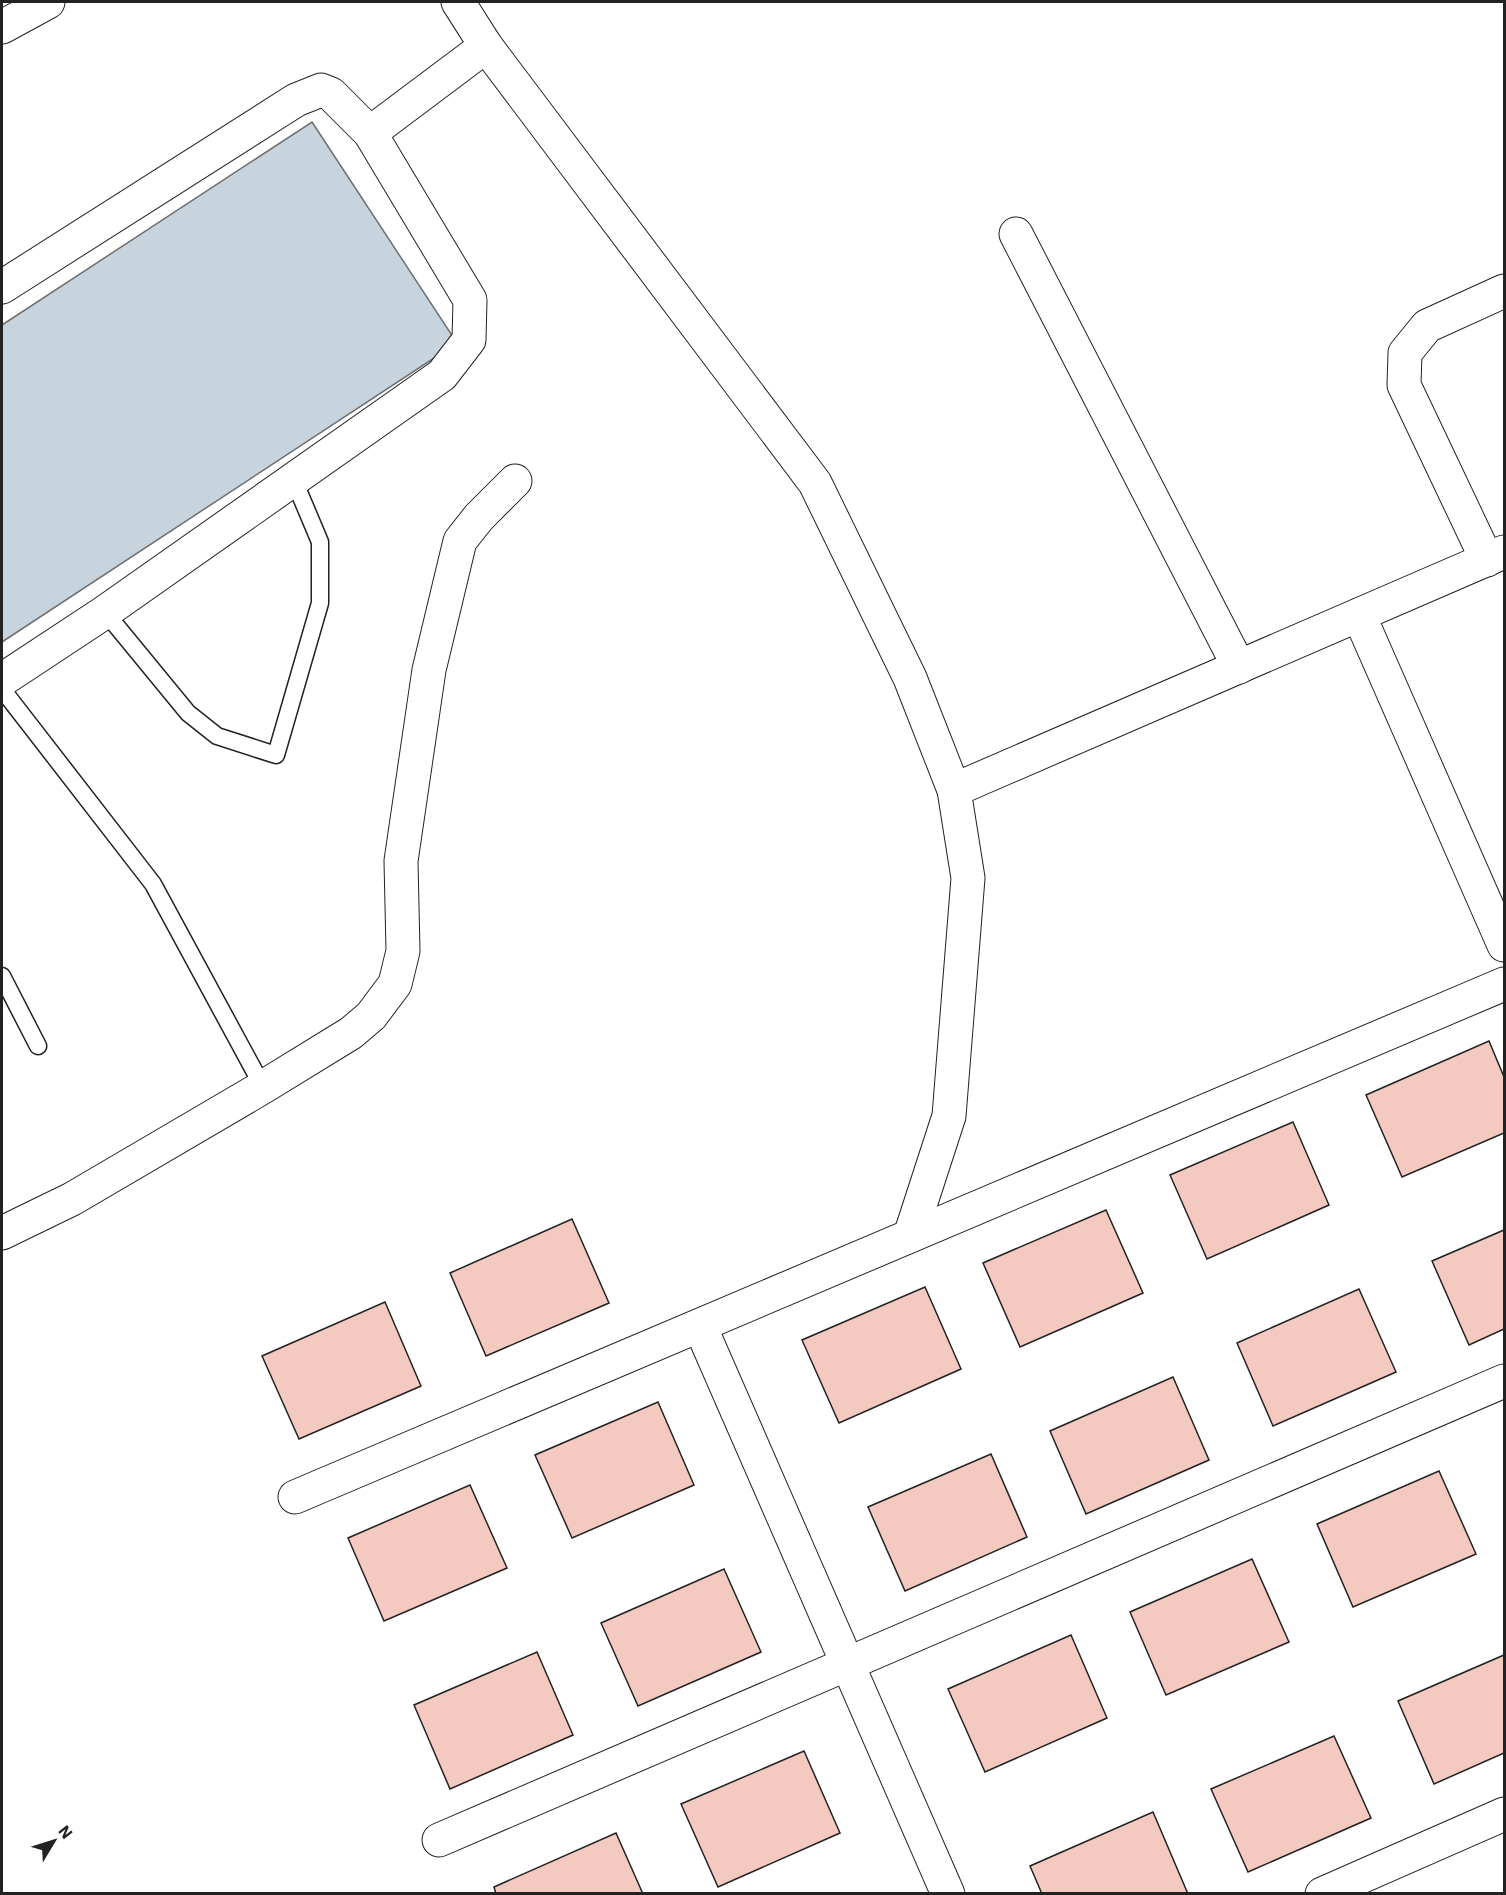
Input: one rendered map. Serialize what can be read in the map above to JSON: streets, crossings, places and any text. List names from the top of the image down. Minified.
{"north":"top right"}
